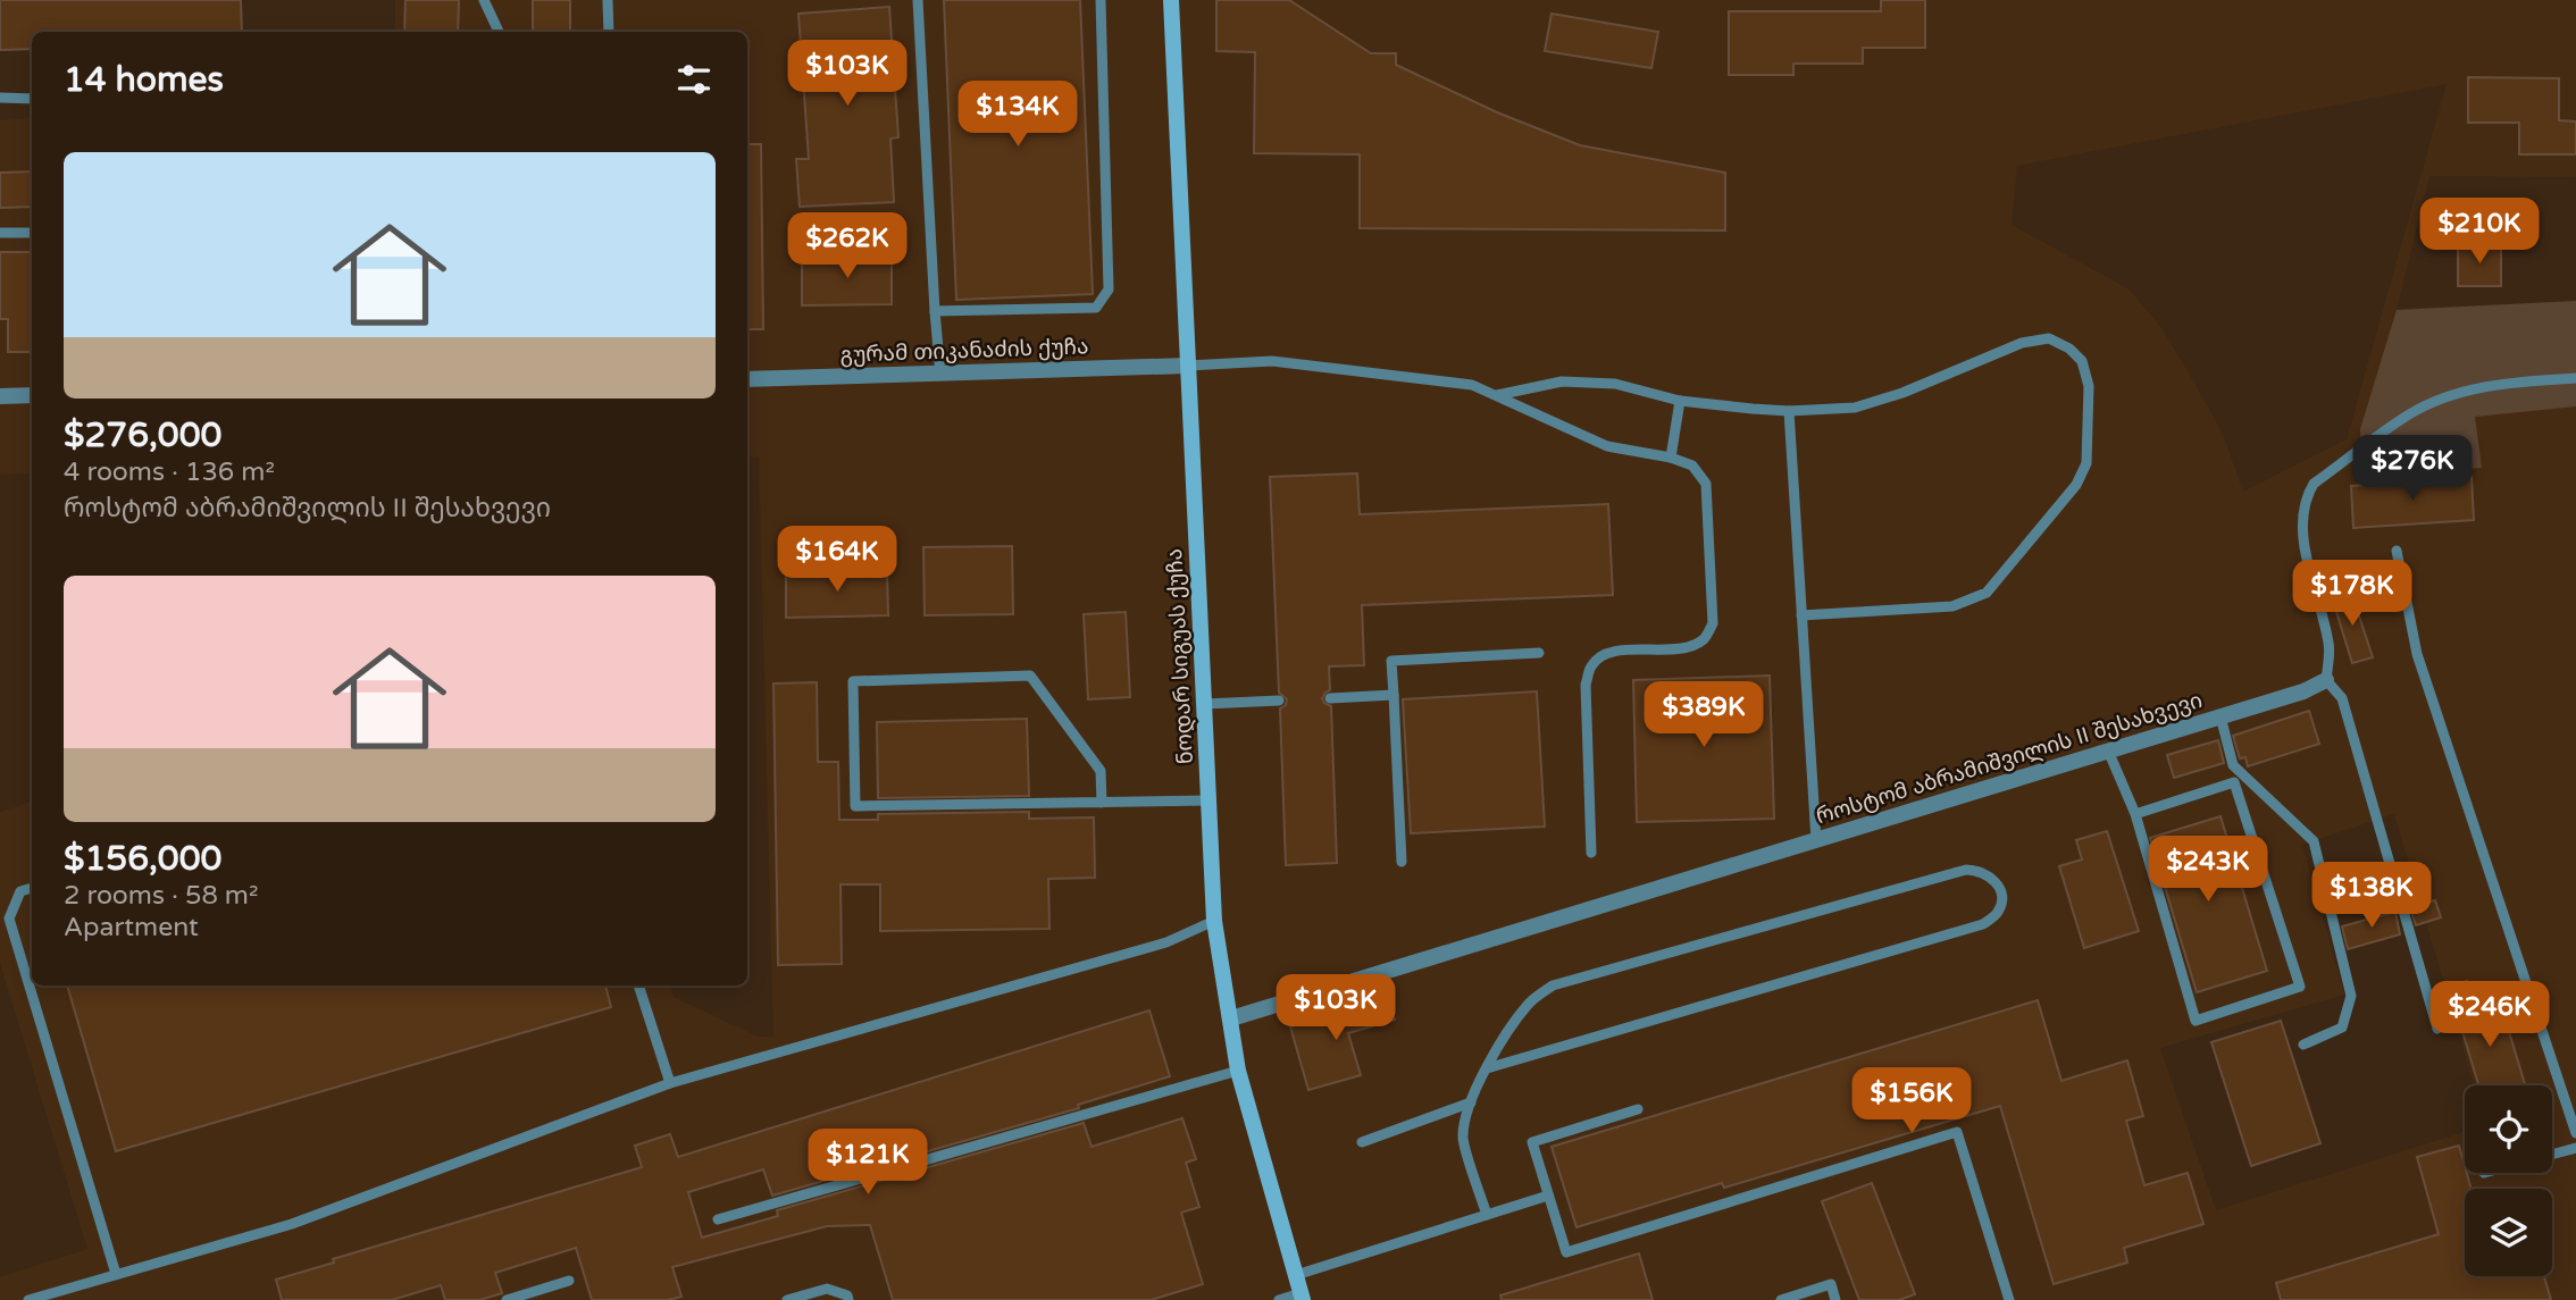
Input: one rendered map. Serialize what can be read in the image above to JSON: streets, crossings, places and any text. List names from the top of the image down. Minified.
{"streets":{"street":["გურამ თიკანაძის ქუჩა","ნოდარ სიგუას ქუჩა","როსტომ აბრამიშვილის II შესახვევი"]},"crossings":[["გურამ თიკანაძის ქუჩა","ნოდარ სიგუას ქუჩა"],["ნოდარ სიგუას ქუჩა","როსტომ აბრამიშვილის II შესახვევი"]],"page":{"heading":"14 homes","price":["$103K","$134K","$210K","$262K","$276K","$164K","$178K","$389K","$243K","$138K","$103K","$246K","$156K","$121K"],"list":[{"name":"$276,000","note":"4 rooms · 136 m² · როსტომ აბრამიშვილის II შესახვევი"},{"name":"$156,000","note":"2 rooms · 58 m² · Apartment"}]}}
